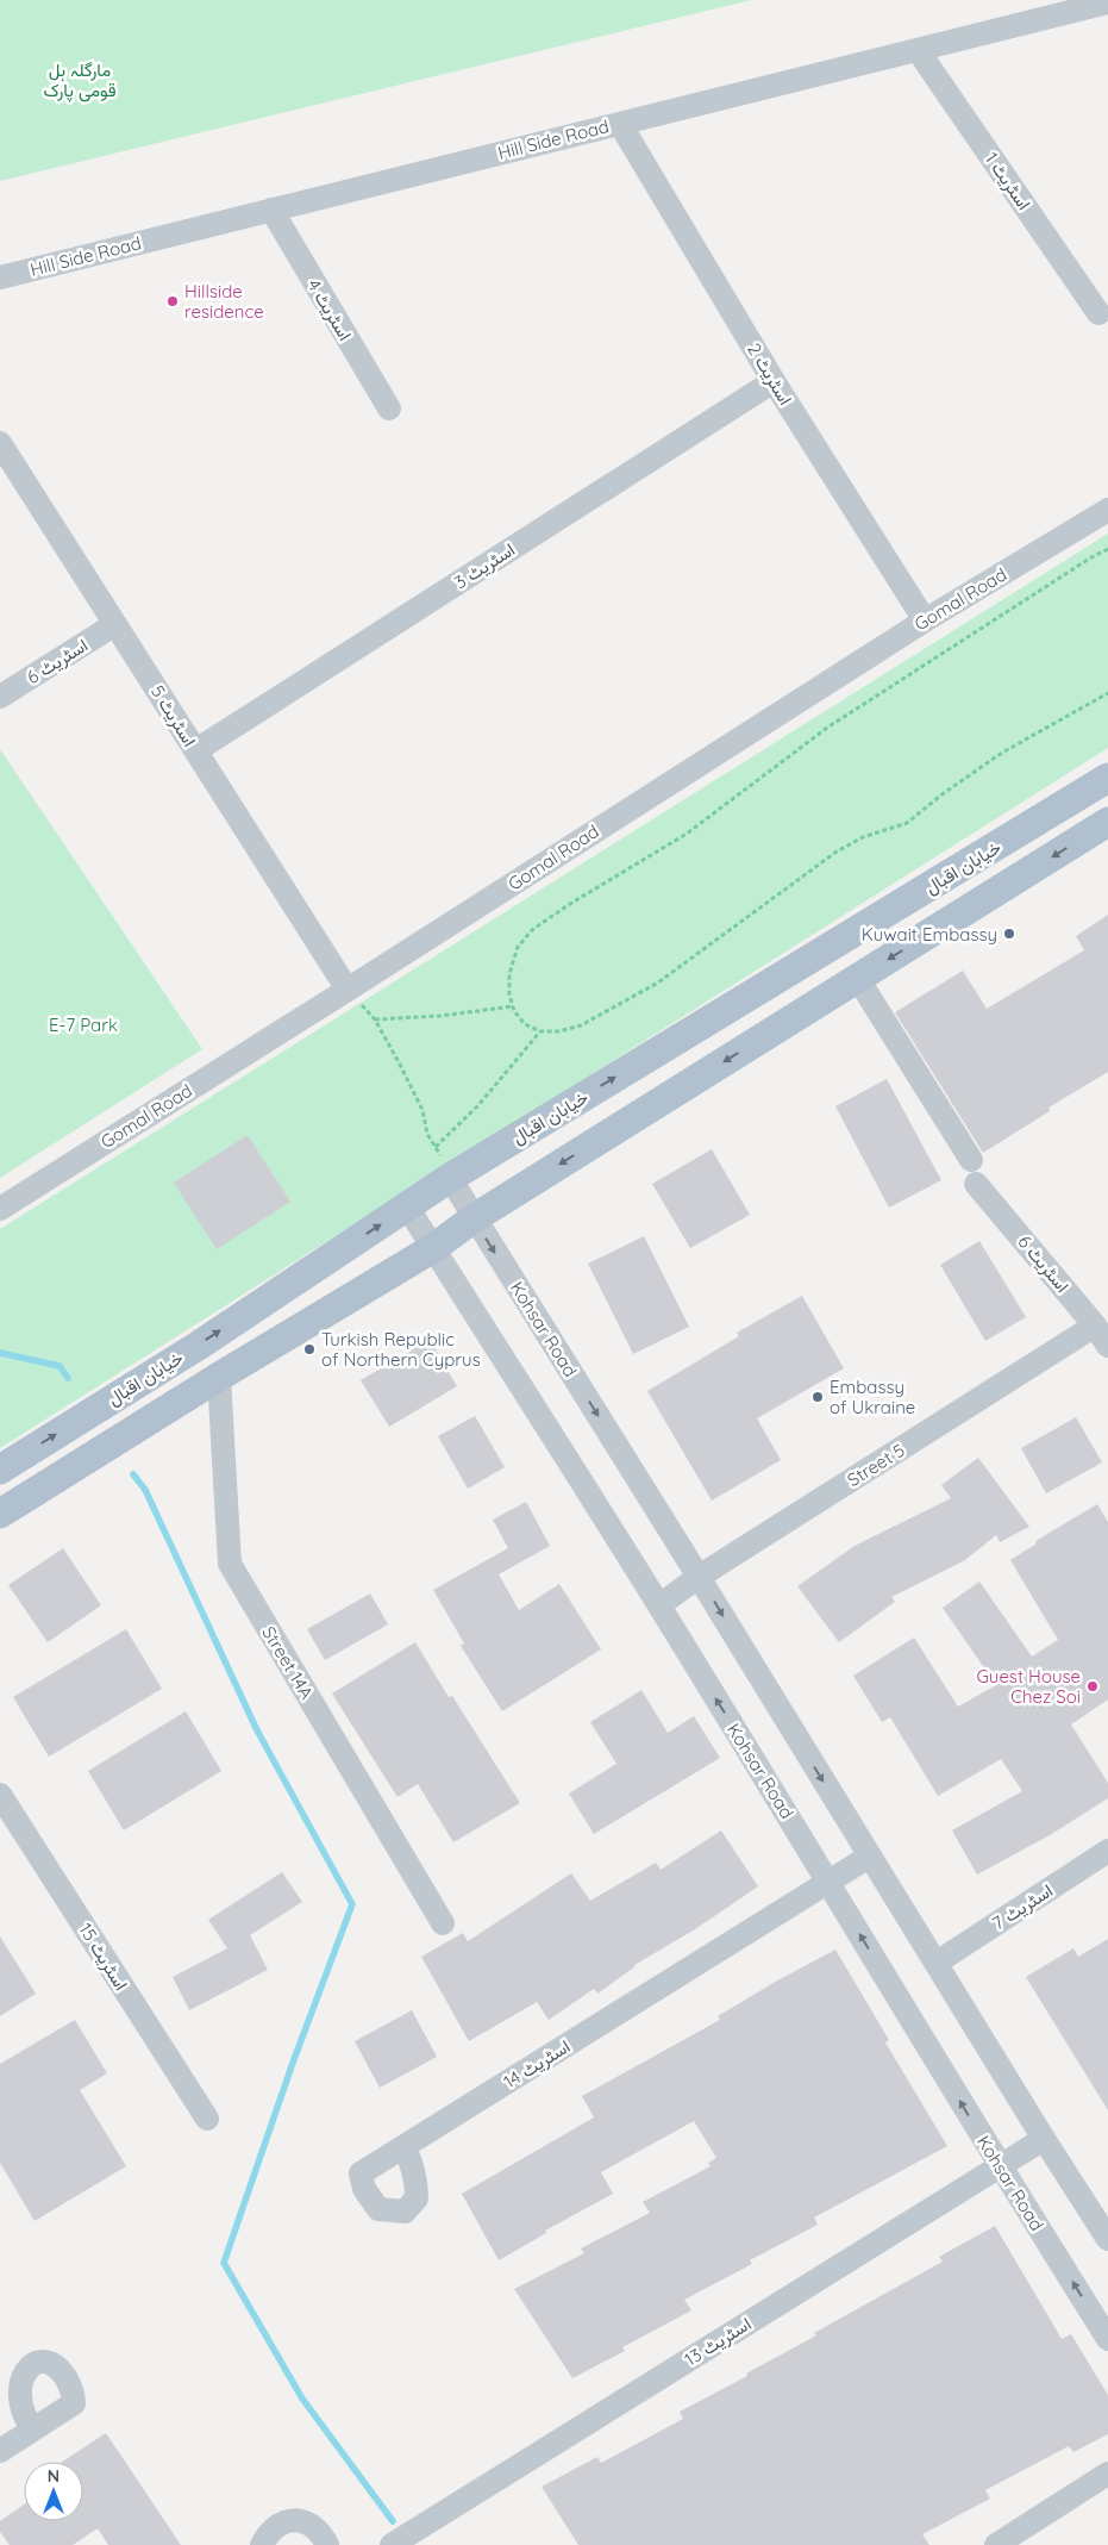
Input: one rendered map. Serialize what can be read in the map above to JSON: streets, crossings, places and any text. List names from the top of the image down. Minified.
{"streets":{"main road":["خیابان اقبال"],"street":["Hill Side Road","اسٹریٹ 1","اسٹریٹ 4","اسٹریٹ 2","اسٹریٹ 3","Gomal Road","اسٹریٹ 6","اسٹریٹ 5","Kohsar Road","Street 5","Street 14A","اسٹریٹ 7","اسٹریٹ 15","اسٹریٹ 14","اسٹریٹ 13"]},"crossings":[["Hill Side Road","اسٹریٹ 1"],["Hill Side Road","اسٹریٹ 4"],["Hill Side Road","اسٹریٹ 2"],["اسٹریٹ 2","اسٹریٹ 3"],["اسٹریٹ 2","Gomal Road"],["اسٹریٹ 3","اسٹریٹ 5"],["Gomal Road","اسٹریٹ 5"],["اسٹریٹ 6","اسٹریٹ 5"],["اسٹریٹ 6","Street 5"],["خیابان اقبال","Kohsar Road"],["Kohsar Road","Street 5"],["Kohsar Road","اسٹریٹ 7"],["Kohsar Road","اسٹریٹ 14"],["Kohsar Road","اسٹریٹ 13"]],"parks":["مارگلہ ہل قومی پارک","E-7 Park"],"places":["Hillside residence","Kuwait Embassy","Turkish Republic of Northern Cyprus","Embassy of Ukraine","Guest House Chez Soi"],"north":"top"}
